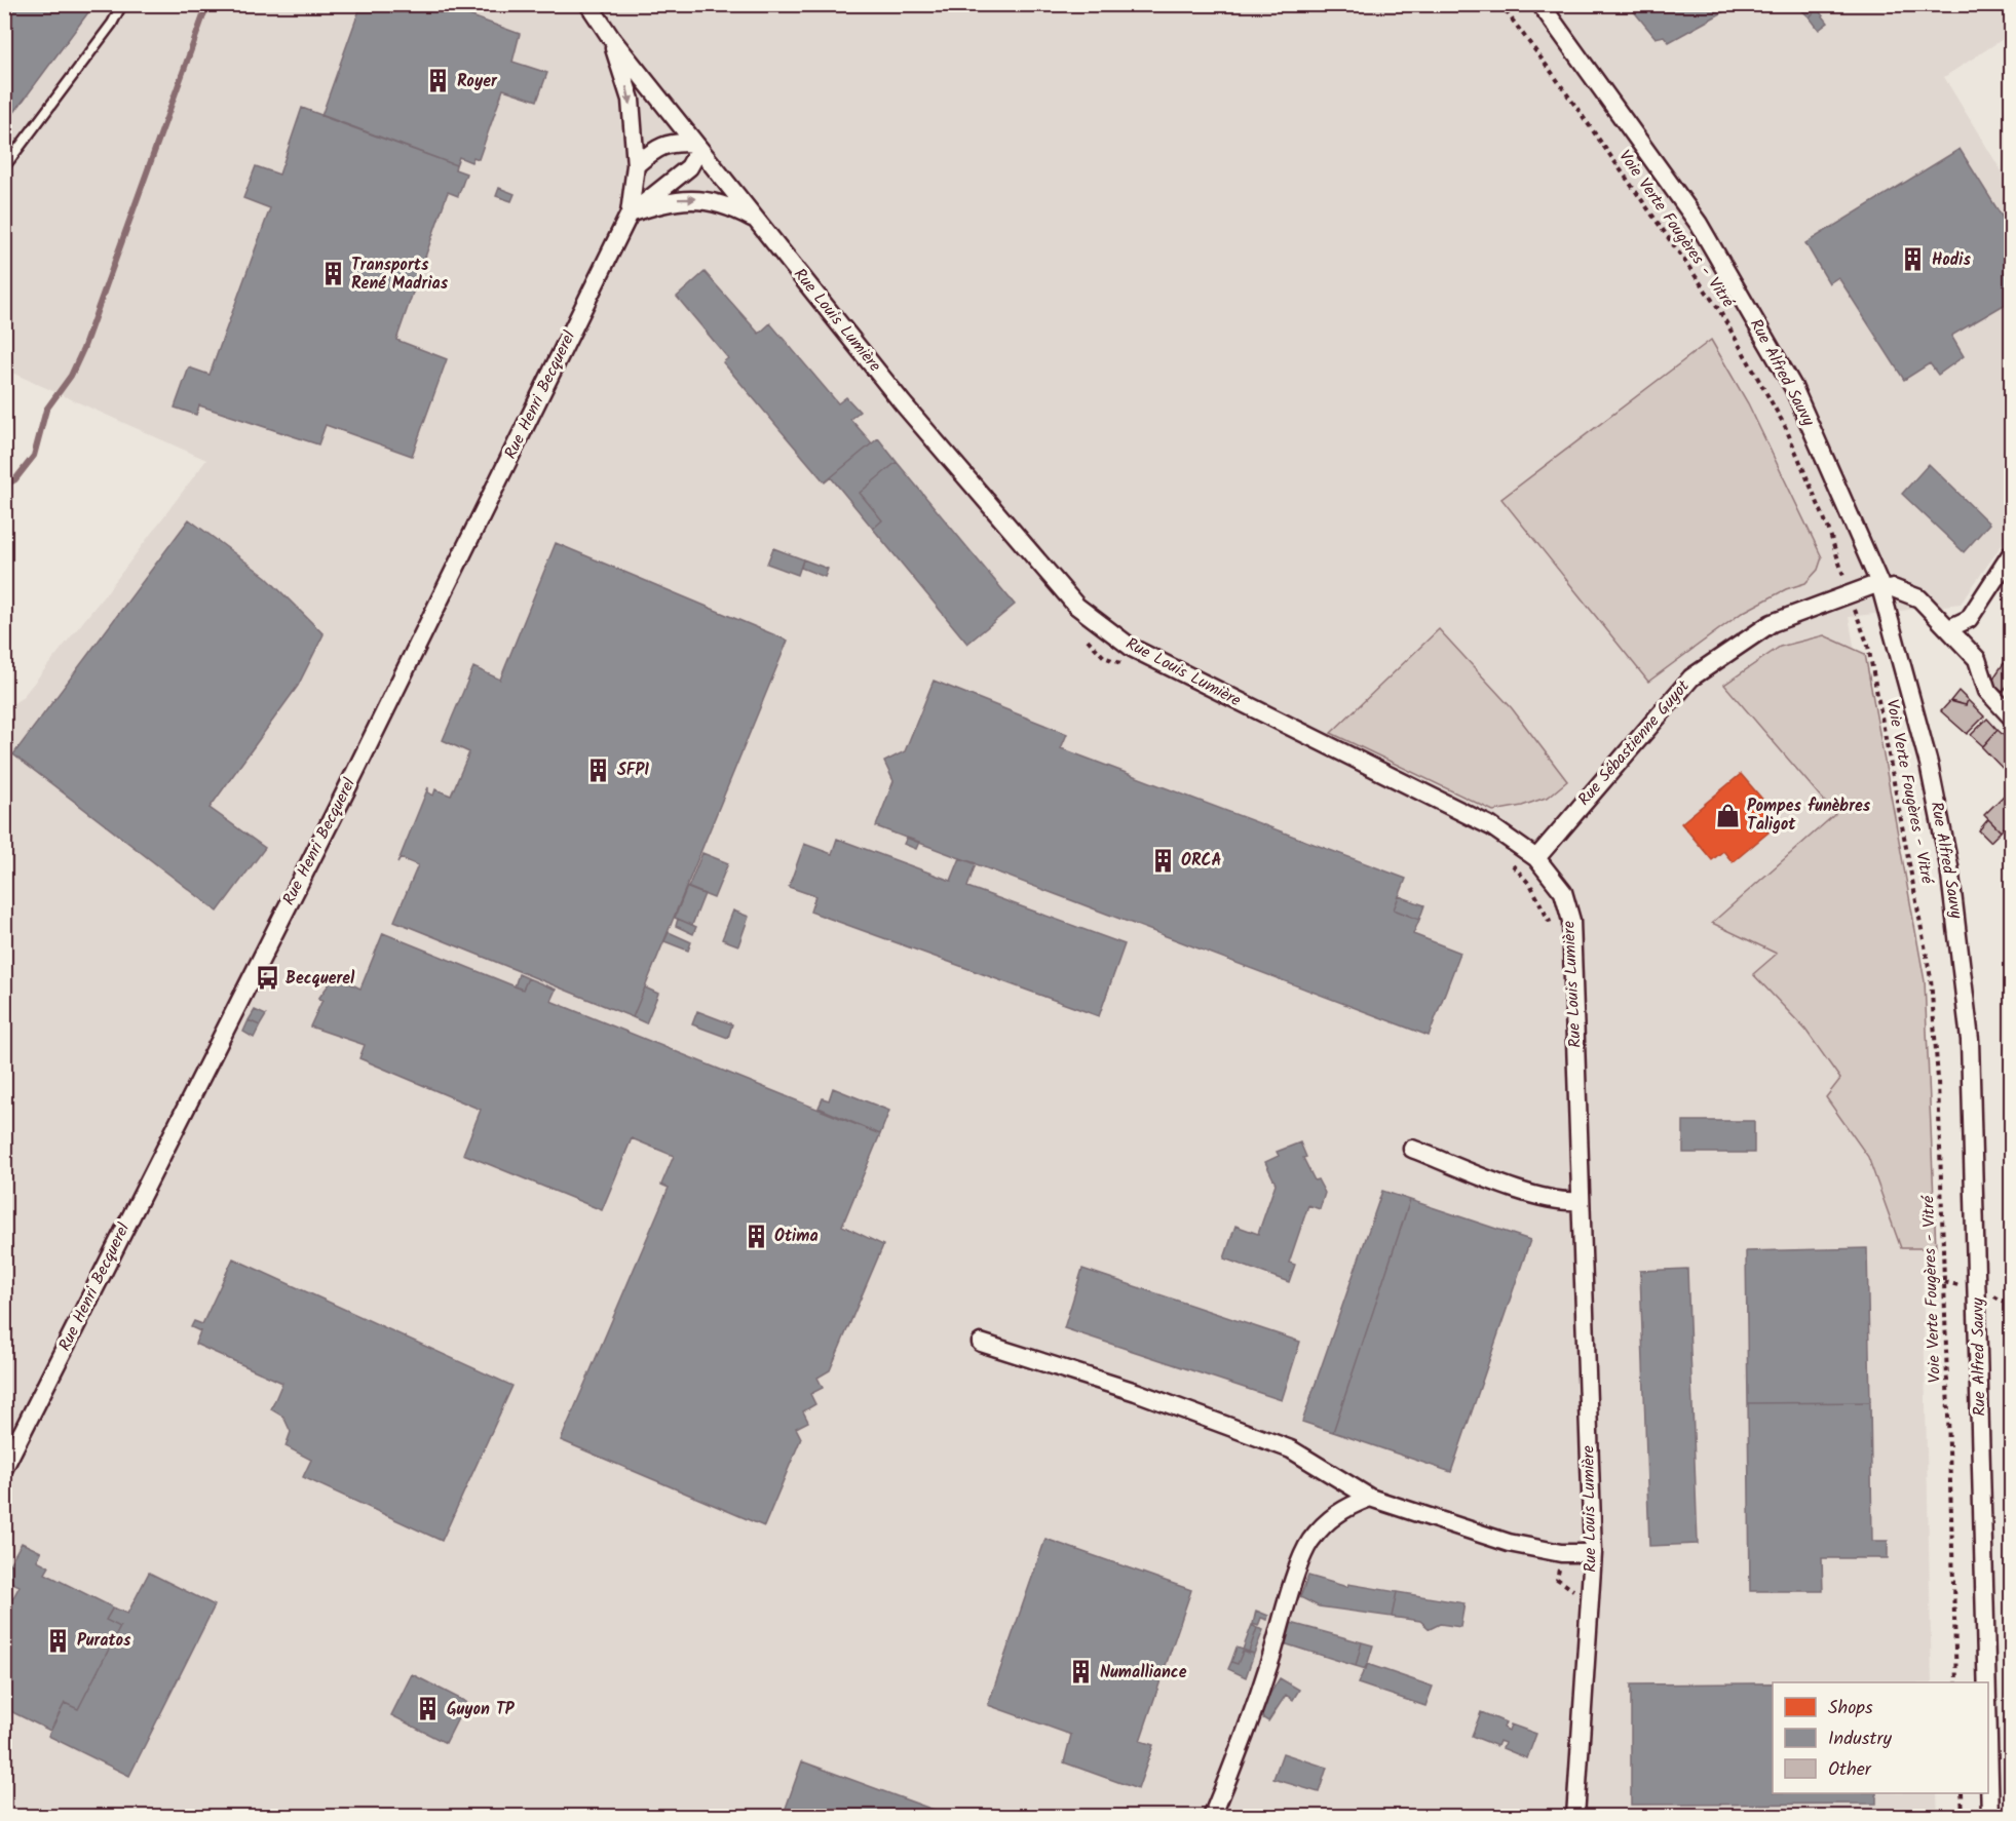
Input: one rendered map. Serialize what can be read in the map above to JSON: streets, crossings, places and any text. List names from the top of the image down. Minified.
{"streets":{"street":["Rue Louis Lumière","Rue Alfred Sauvy","Rue Henri Becquerel","Rue Sébastienne Guyot"],"path":["Voie Verte Fougères - Vitré"]},"crossings":[["Voie Verte Fougères - Vitré","Rue Sébastienne Guyot"],["Rue Louis Lumière","Rue Henri Becquerel"],["Rue Louis Lumière","Rue Sébastienne Guyot"],["Rue Alfred Sauvy","Rue Sébastienne Guyot"]],"places":{"building":["Royer","Hodis","Transports René Madrias","SFPI","ORCA","Otima","Puratos","Numalliance","Guyon TP"],"shop":["Pompes funèbres Taligot"],"bus stop":["Becquerel"]},"legend":["Shops","Industry","Other"]}
